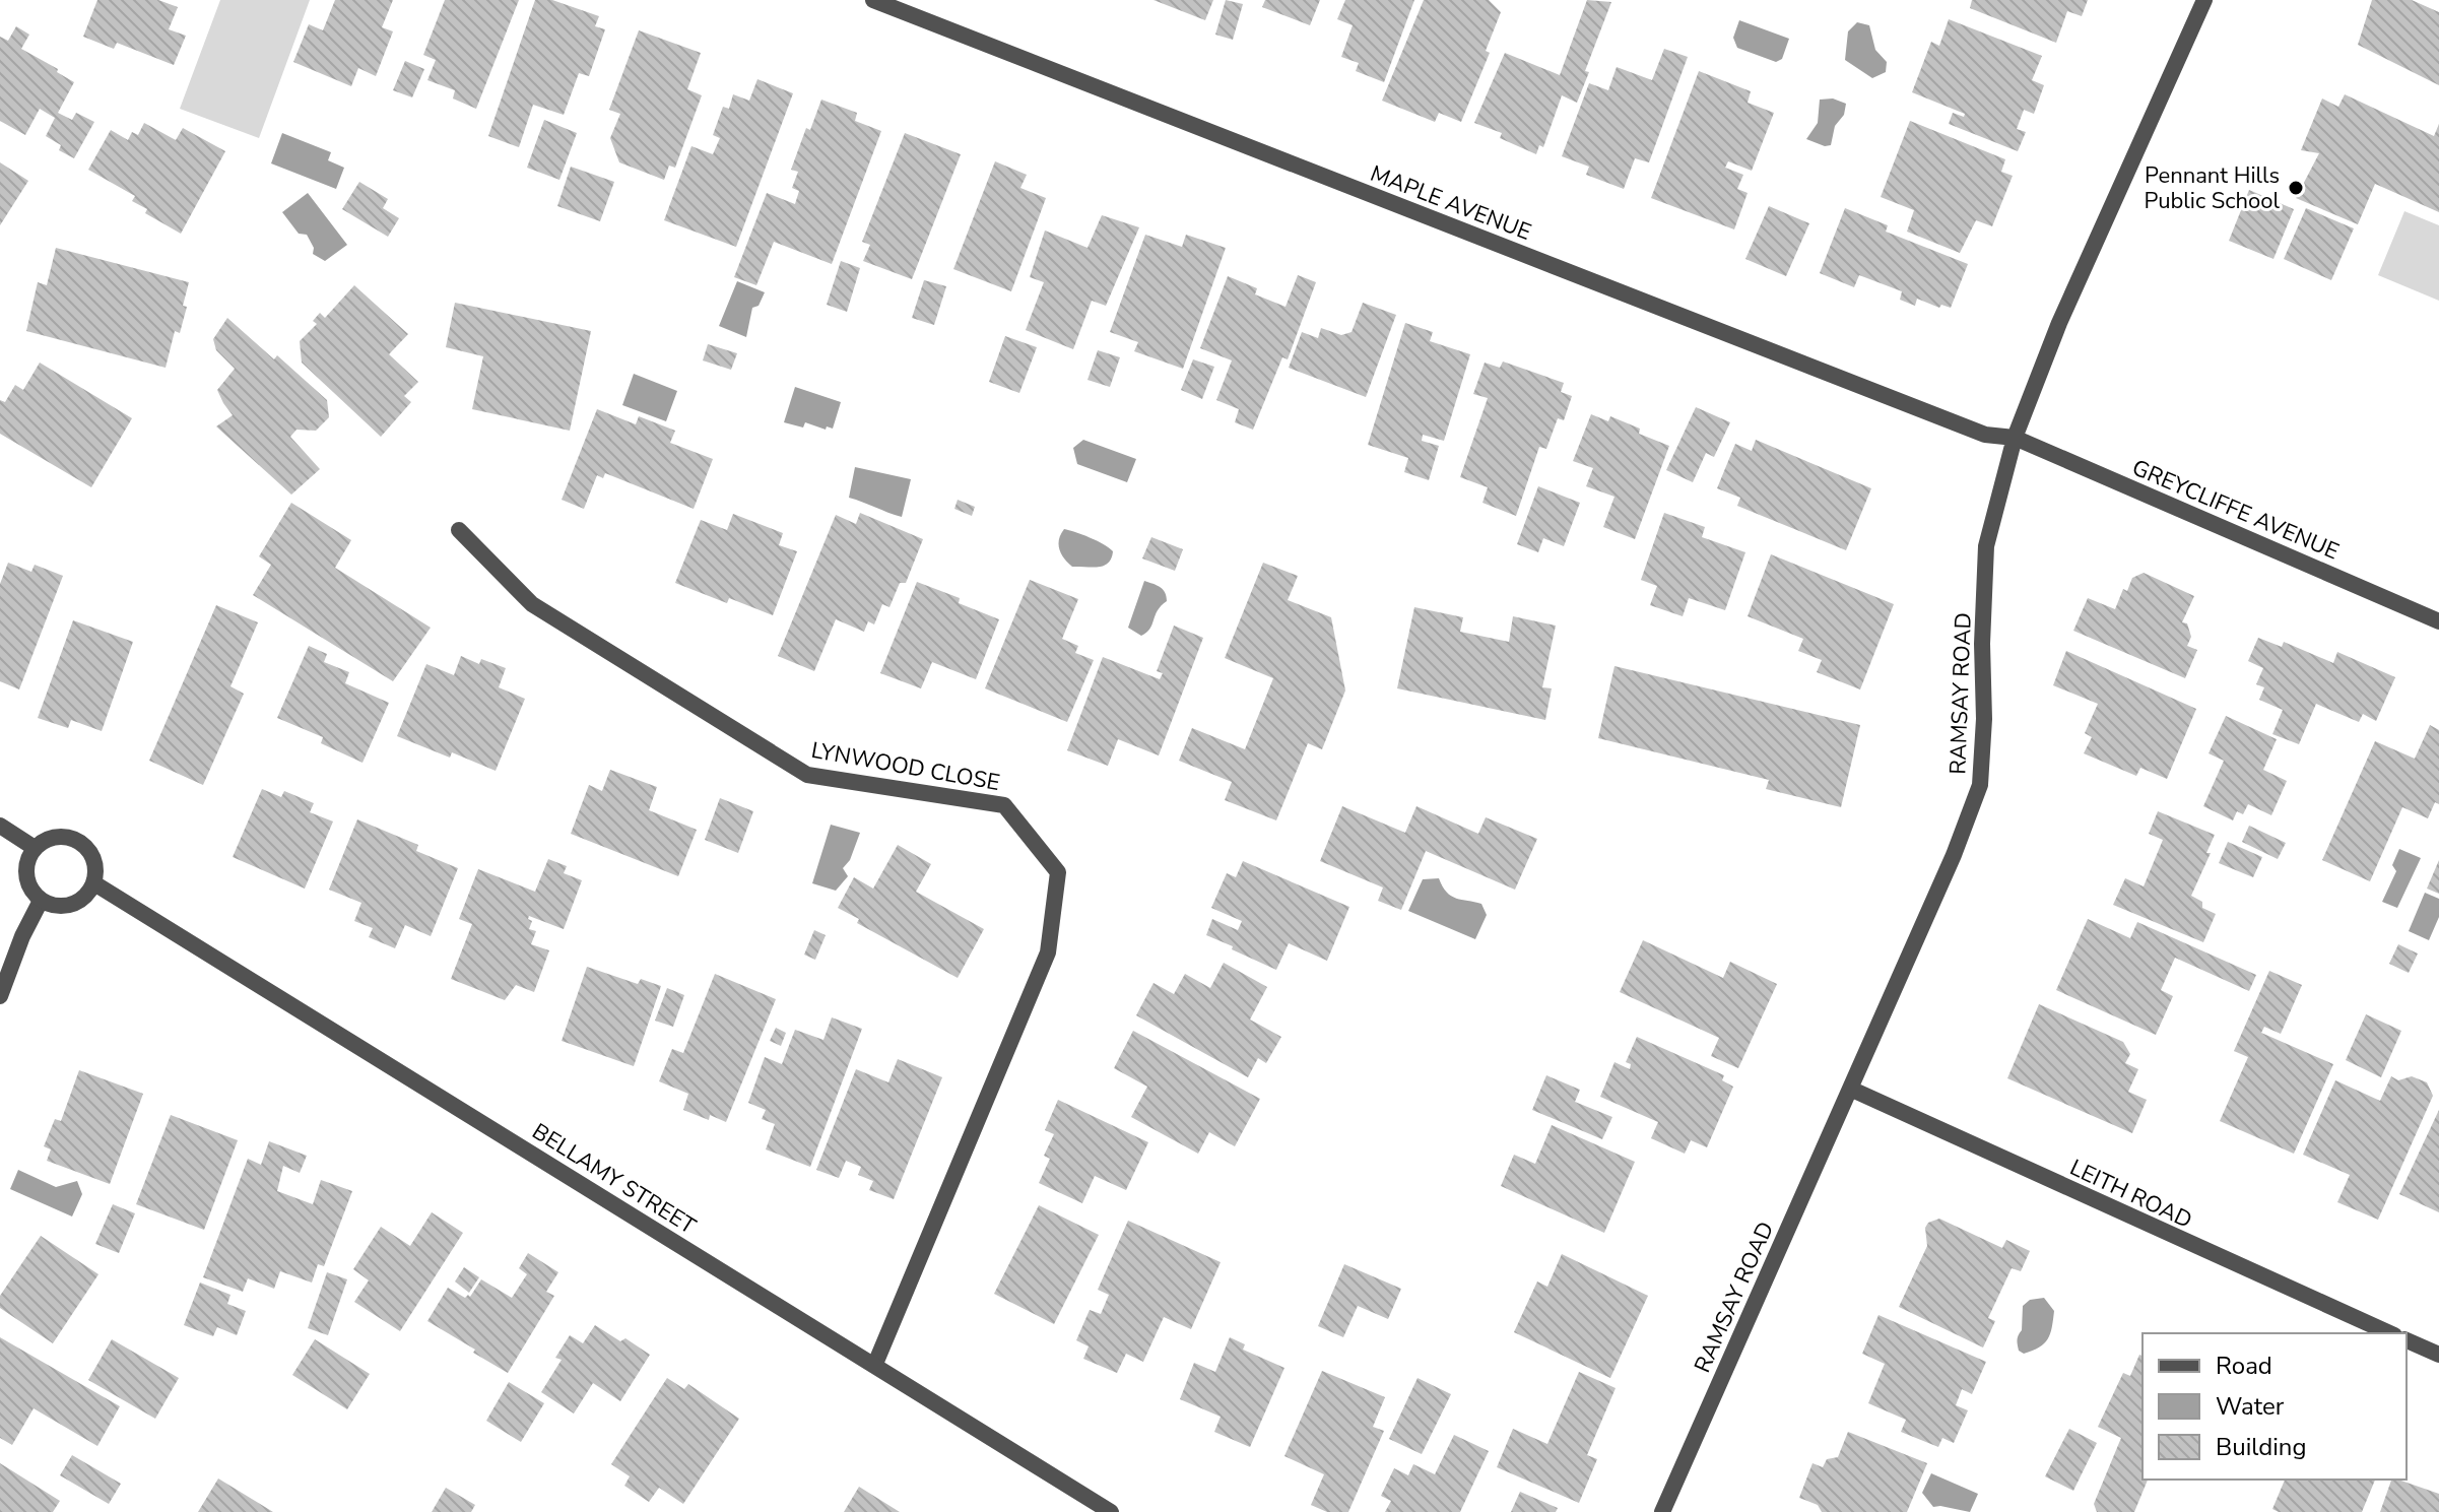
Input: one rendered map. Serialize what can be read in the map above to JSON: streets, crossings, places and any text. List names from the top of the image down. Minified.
{"streets":{"street":["MAPLE AVENUE","GREYCLIFFE AVENUE","RAMSAY ROAD","LYNWOOD CLOSE","BELLAMY STREET","LEITH ROAD"]},"crossings":[["MAPLE AVENUE","GREYCLIFFE AVENUE"],["MAPLE AVENUE","RAMSAY ROAD"],["GREYCLIFFE AVENUE","RAMSAY ROAD"],["RAMSAY ROAD","LEITH ROAD"],["LYNWOOD CLOSE","BELLAMY STREET"]],"places":["Pennant Hills Public School"],"legend":["Road","Water","Building"]}
